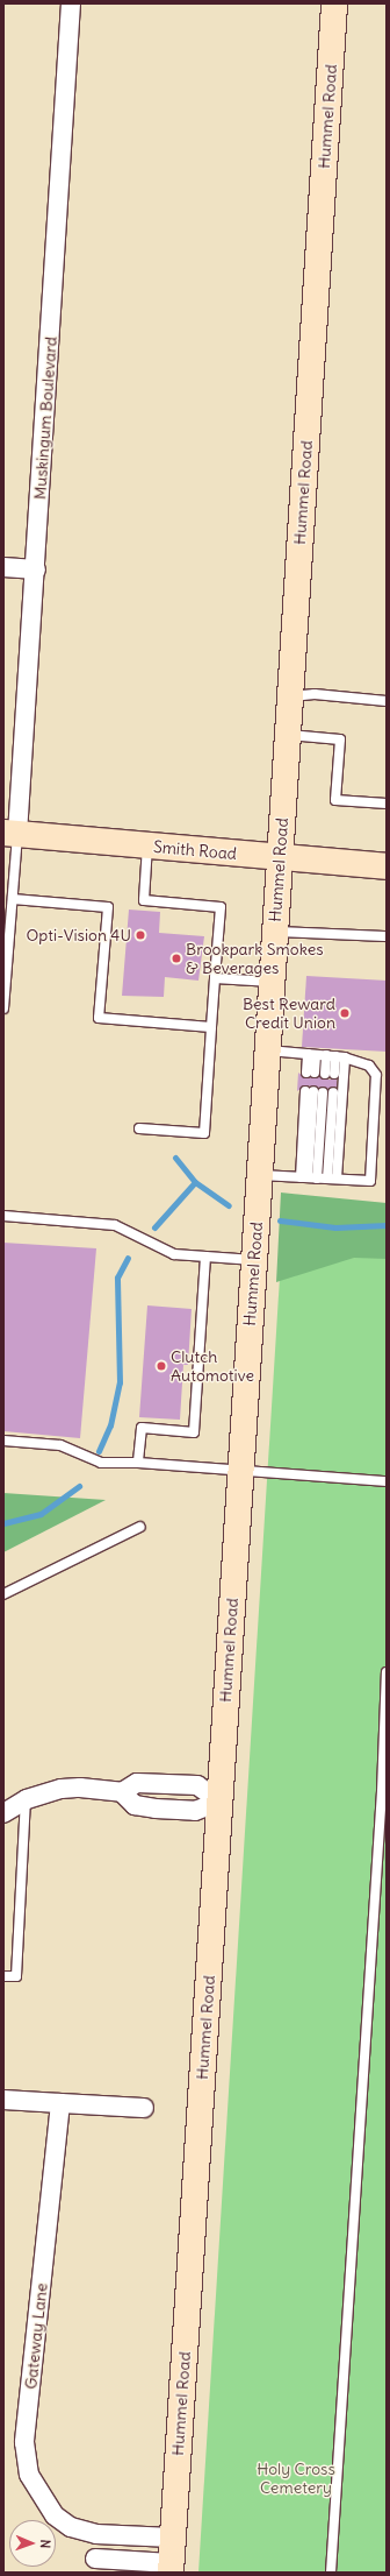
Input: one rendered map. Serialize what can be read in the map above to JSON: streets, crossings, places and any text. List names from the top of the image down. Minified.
{"streets":{"street":["Hummel Road","Muskingum Boulevard","Smith Road","Gateway Lane"]},"crossings":[["Hummel Road","Smith Road"],["Hummel Road","Gateway Lane"],["Muskingum Boulevard","Smith Road"]],"parks":["Holy Cross Cemetery"],"places":["Opti-Vision 4U","Brookpark Smokes & Beverages","Best Reward Credit Union","Clutch Automotive"],"north":"right"}
